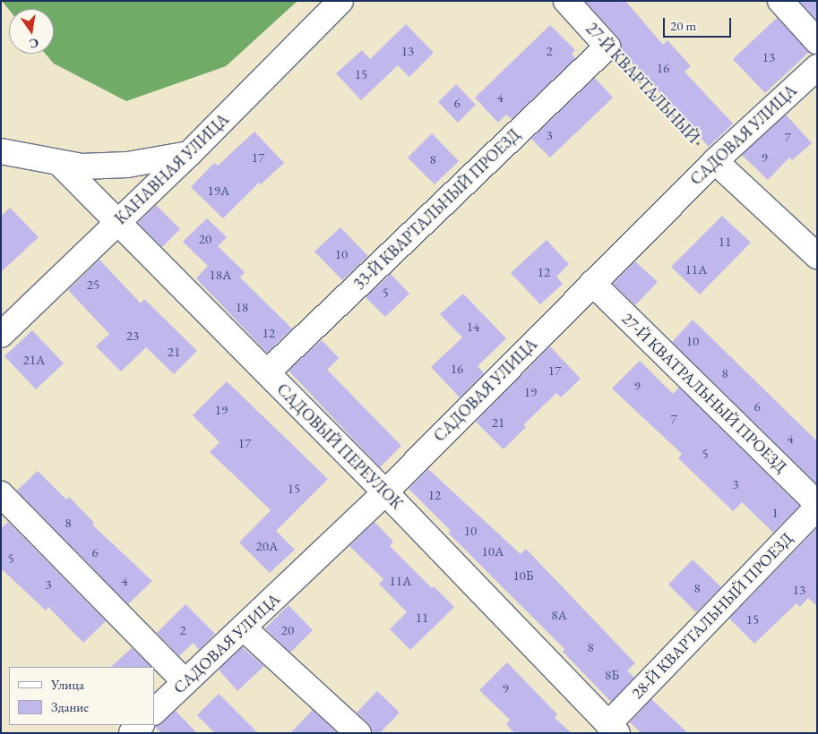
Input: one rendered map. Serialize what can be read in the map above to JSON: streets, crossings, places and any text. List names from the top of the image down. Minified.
{"streets":{"street":["27-Й КВАРТАЛЬНЫЙ","САДОВАЯ УЛИЦА","КАНАВНАЯ УЛИЦА","33-Й КВАРТАЛЬНЫЙ ПРОЕЗД","27-Й КВАТРАЛЬНЫЙ ПРОЕЗД","САДОВЫЙ ПЕРЕУЛОК","28-Й КВАРТАЛЬНЫЙ ПРОЕЗД"]},"crossings":[["27-Й КВАРТАЛЬНЫЙ","САДОВАЯ УЛИЦА"],["27-Й КВАРТАЛЬНЫЙ","33-Й КВАРТАЛЬНЫЙ ПРОЕЗД"],["САДОВАЯ УЛИЦА","27-Й КВАТРАЛЬНЫЙ ПРОЕЗД"],["САДОВАЯ УЛИЦА","САДОВЫЙ ПЕРЕУЛОК"],["КАНАВНАЯ УЛИЦА","САДОВЫЙ ПЕРЕУЛОК"],["33-Й КВАРТАЛЬНЫЙ ПРОЕЗД","САДОВЫЙ ПЕРЕУЛОК"],["САДОВЫЙ ПЕРЕУЛОК","28-Й КВАРТАЛЬНЫЙ ПРОЕЗД"]],"house_numbers":["13","2","13","16","15","4","6","3","7","17","9","8","19А","20","11","10","11А","12","18А","25","5","18","14","12","23","10","21","21А","16","17","8","9","19","6","19","7","21","4","17","5","3","15","12","1","8","10","20А","10А","6","5","10Б","4","11А","3","8","13","8А","11","15","2","20","8","8Б","9"],"legend":["Улица","Здание"],"scale_bar":"20 m","north":"bottom"}
